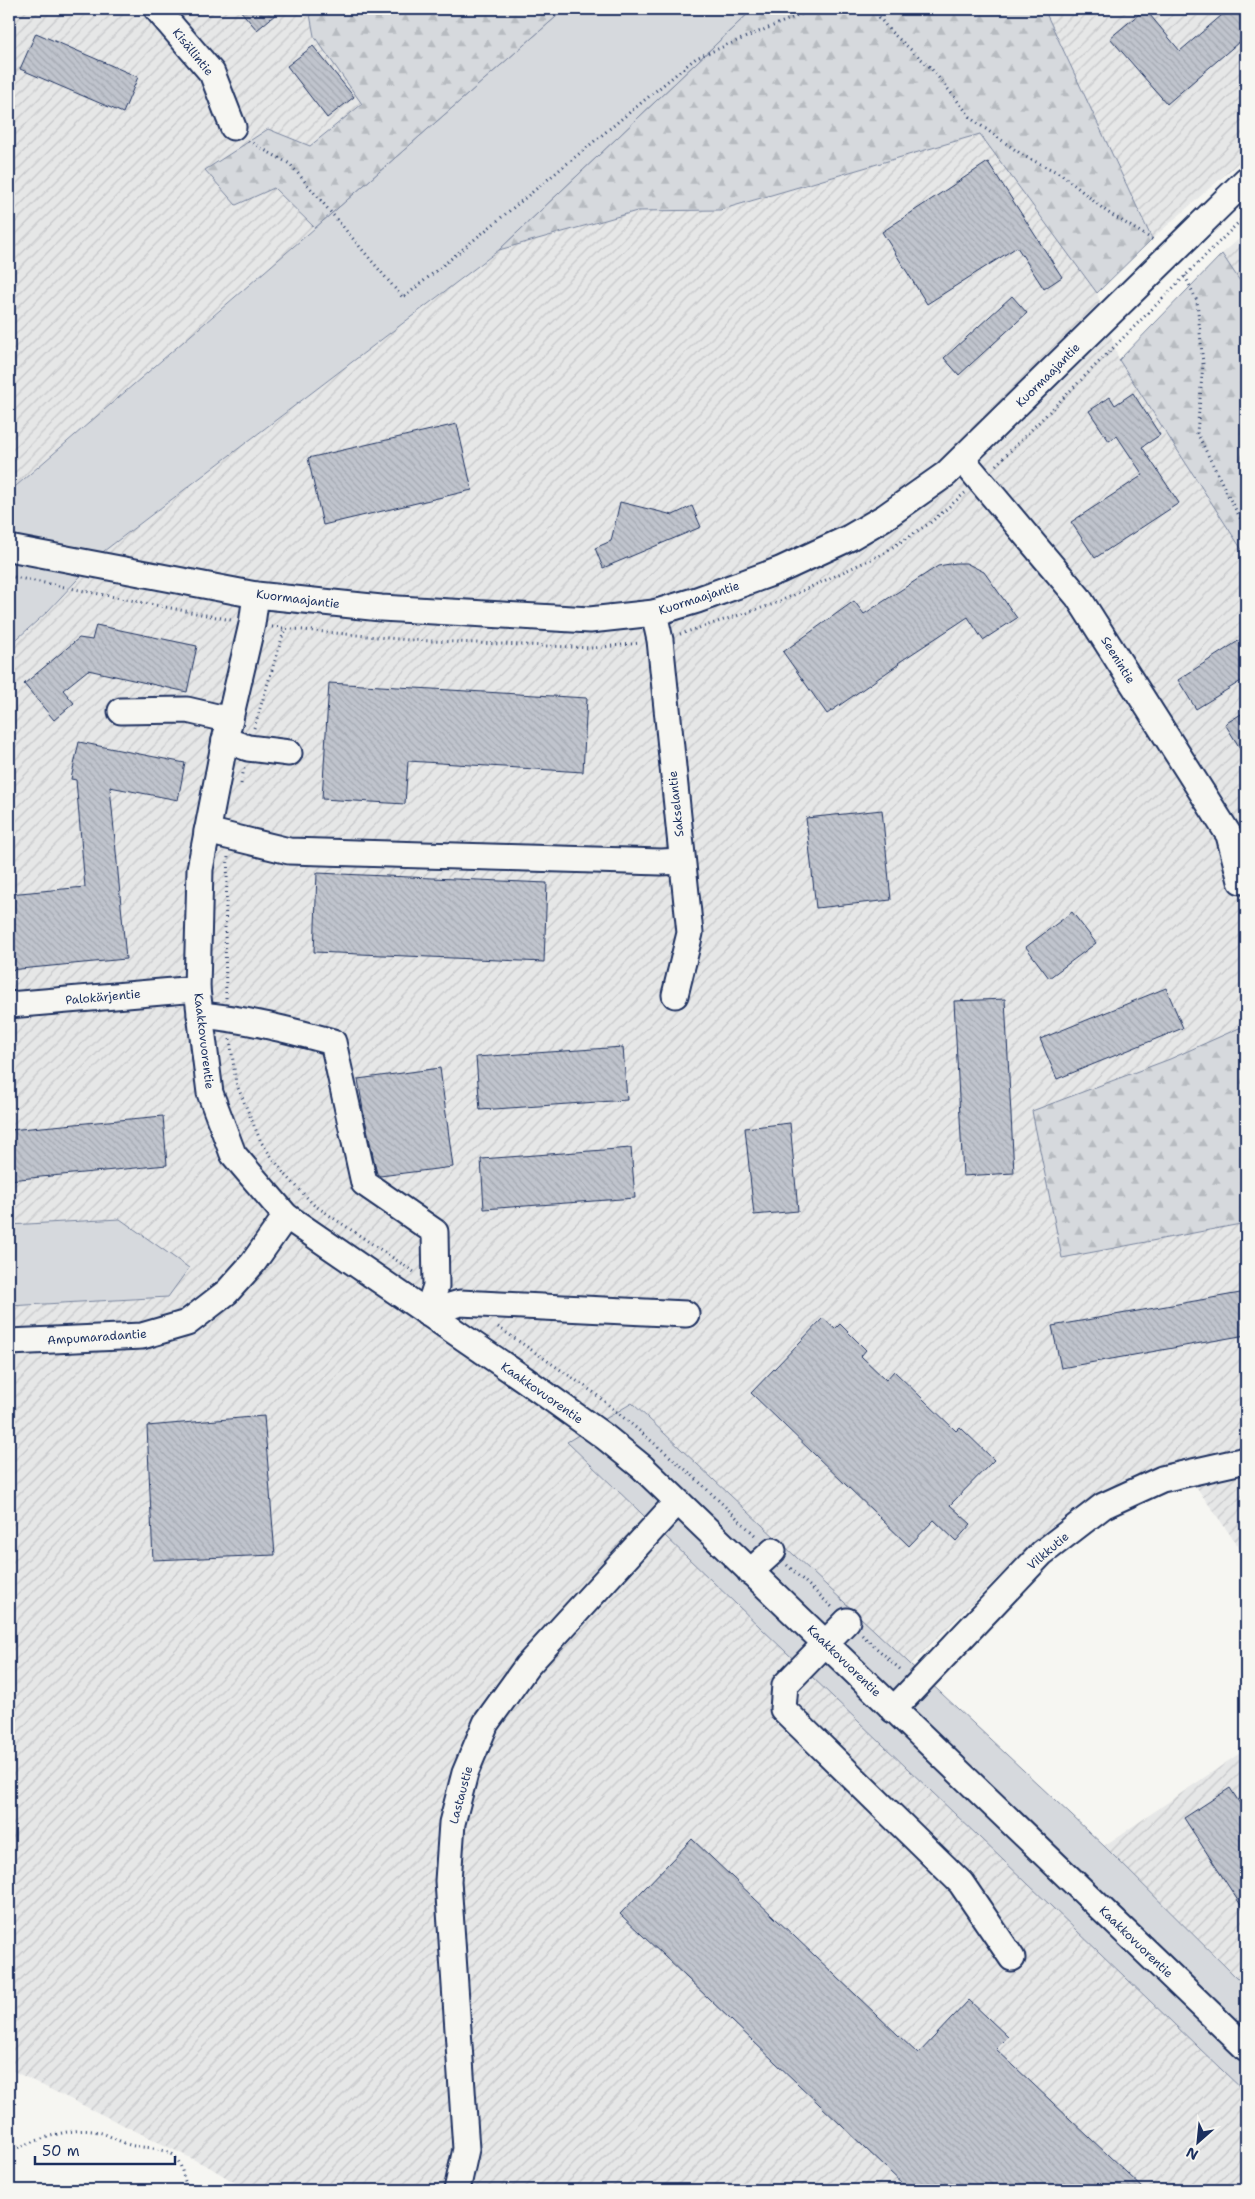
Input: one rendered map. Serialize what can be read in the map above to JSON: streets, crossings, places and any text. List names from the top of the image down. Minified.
{"streets":{"street":["Kisällintie","Kuormaajantie","Seenintie","Sakselantie","Palokärjentie","Kaakkovuorentie","Ampumaradantie","Vilkkutie","Lastaustie"]},"crossings":[["Kuormaajantie","Seenintie"],["Kuormaajantie","Sakselantie"],["Kuormaajantie","Kaakkovuorentie"],["Palokärjentie","Kaakkovuorentie"],["Kaakkovuorentie","Ampumaradantie"],["Kaakkovuorentie","Vilkkutie"],["Kaakkovuorentie","Lastaustie"]],"scale_bar":"50 m","north":"bottom left"}
